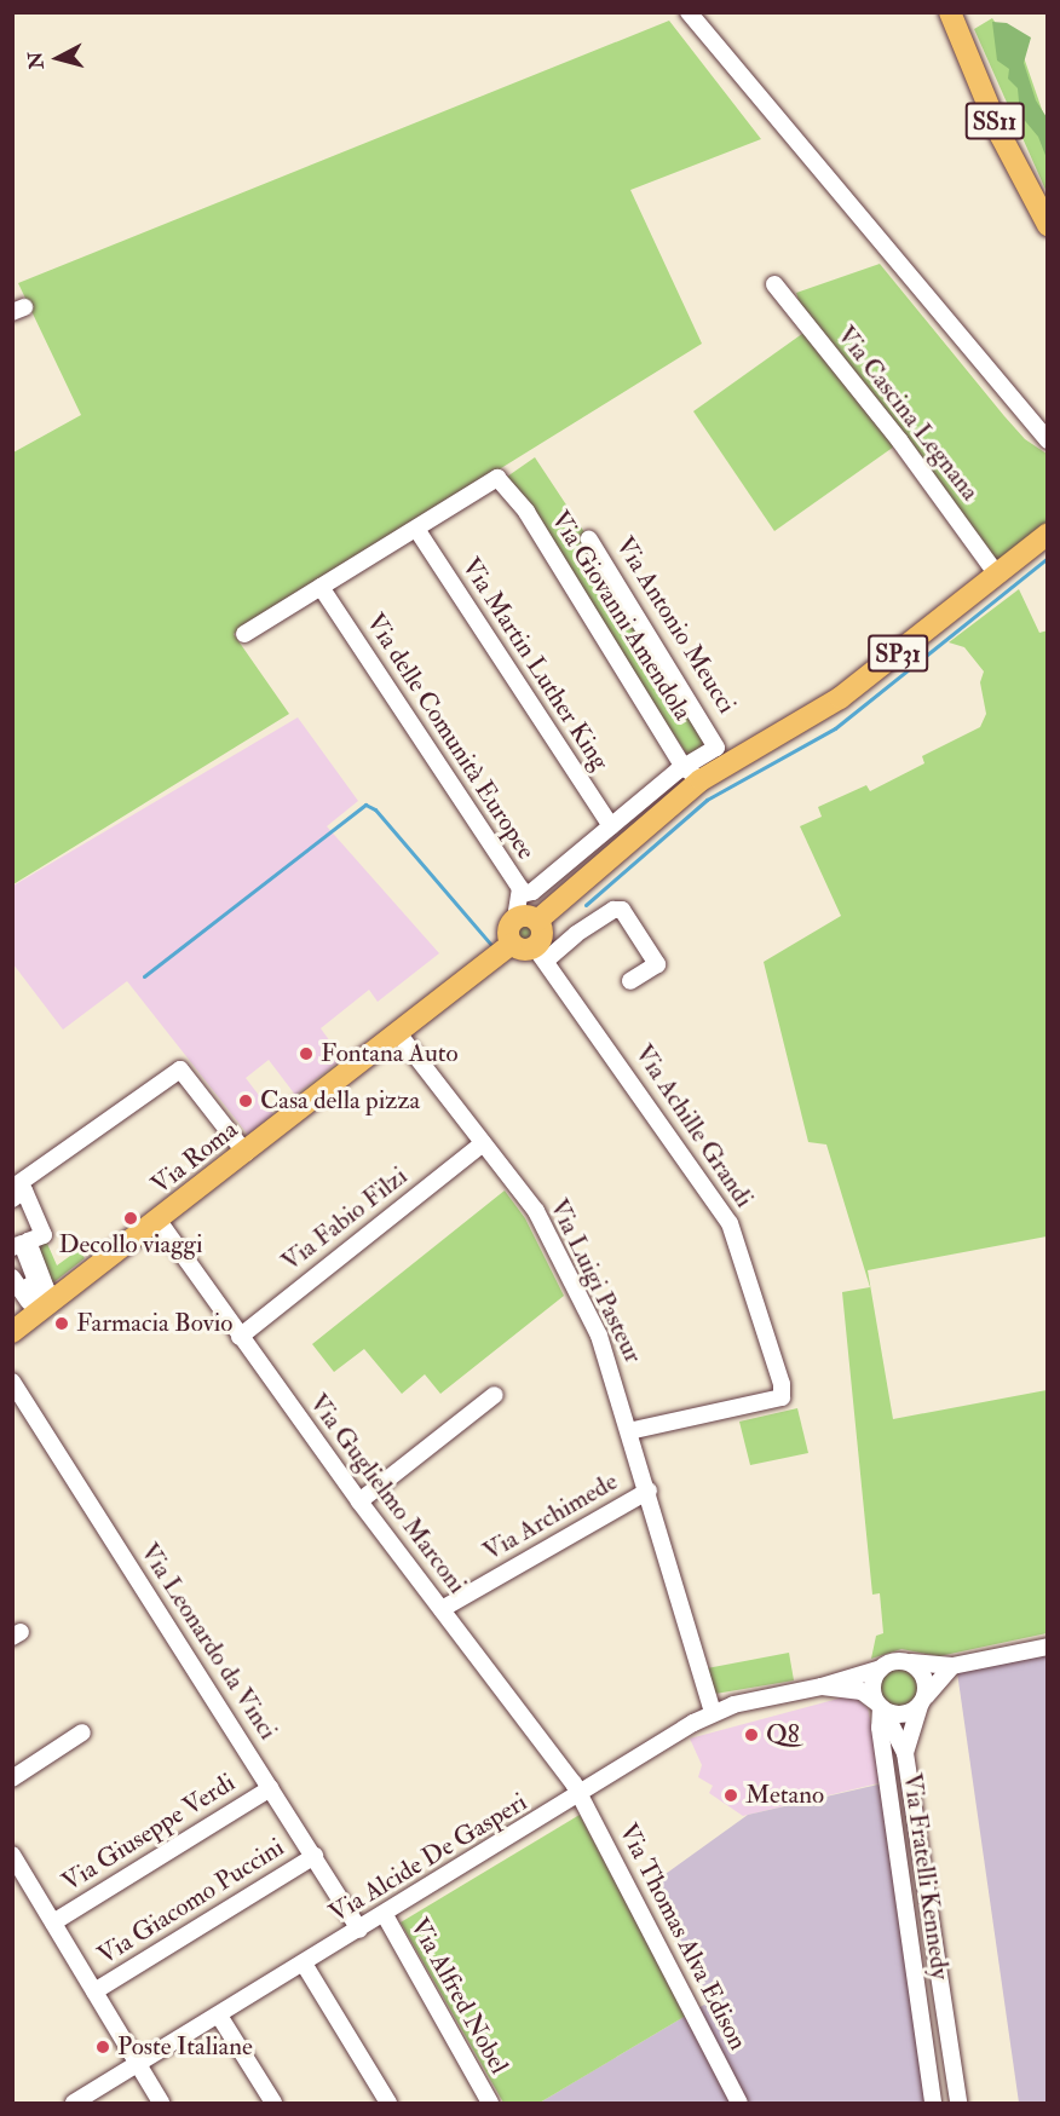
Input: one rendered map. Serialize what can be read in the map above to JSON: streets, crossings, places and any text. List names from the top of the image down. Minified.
{"streets":{"main road":["SS11","SP31","Via Roma"],"street":["Via Cascina Legnana","Via Giovanni Amendola","Via Antonio Meucci","Via Martin Luther King","Via delle Comunità Europee","Via Achille Grandi","Via Fabio Filzi","Via Luigi Pasteur","Via Guglielmo Marconi","Via Archimede","Via Leonardo da Vinci","Via Giuseppe Verdi","Via Alcide De Gasperi","Via Fratelli Kennedy","Via Giacomo Puccini","Via Thomas Alva Edison","Via Alfred Nobel"]},"crossings":[["Via Cascina Legnana","SP31"],["Via Giovanni Amendola","Via Antonio Meucci"],["Via Giovanni Amendola","SP31"],["Via Giovanni Amendola","Via Martin Luther King"],["Via Antonio Meucci","SP31"],["SP31","Via delle Comunità Europee"],["Via Achille Grandi","Via Luigi Pasteur"],["Via Roma","Via Luigi Pasteur"],["Via Roma","Via Guglielmo Marconi"],["Via Fabio Filzi","Via Luigi Pasteur"],["Via Fabio Filzi","Via Guglielmo Marconi"],["Via Luigi Pasteur","Via Archimede"],["Via Luigi Pasteur","Via Alcide De Gasperi"],["Via Guglielmo Marconi","Via Archimede"],["Via Guglielmo Marconi","Via Alcide De Gasperi"],["Via Guglielmo Marconi","Via Thomas Alva Edison"],["Via Leonardo da Vinci","Via Giuseppe Verdi"],["Via Leonardo da Vinci","Via Alcide De Gasperi"],["Via Leonardo da Vinci","Via Giacomo Puccini"],["Via Alcide De Gasperi","Via Fratelli Kennedy"],["Via Alcide De Gasperi","Via Thomas Alva Edison"],["Via Alcide De Gasperi","Via Alfred Nobel"]],"places":["Fontana Auto","Casa della pizza","Decollo viaggi","Farmacia Bovio","Q8","Metano","Poste Italiane"],"north":"left"}
